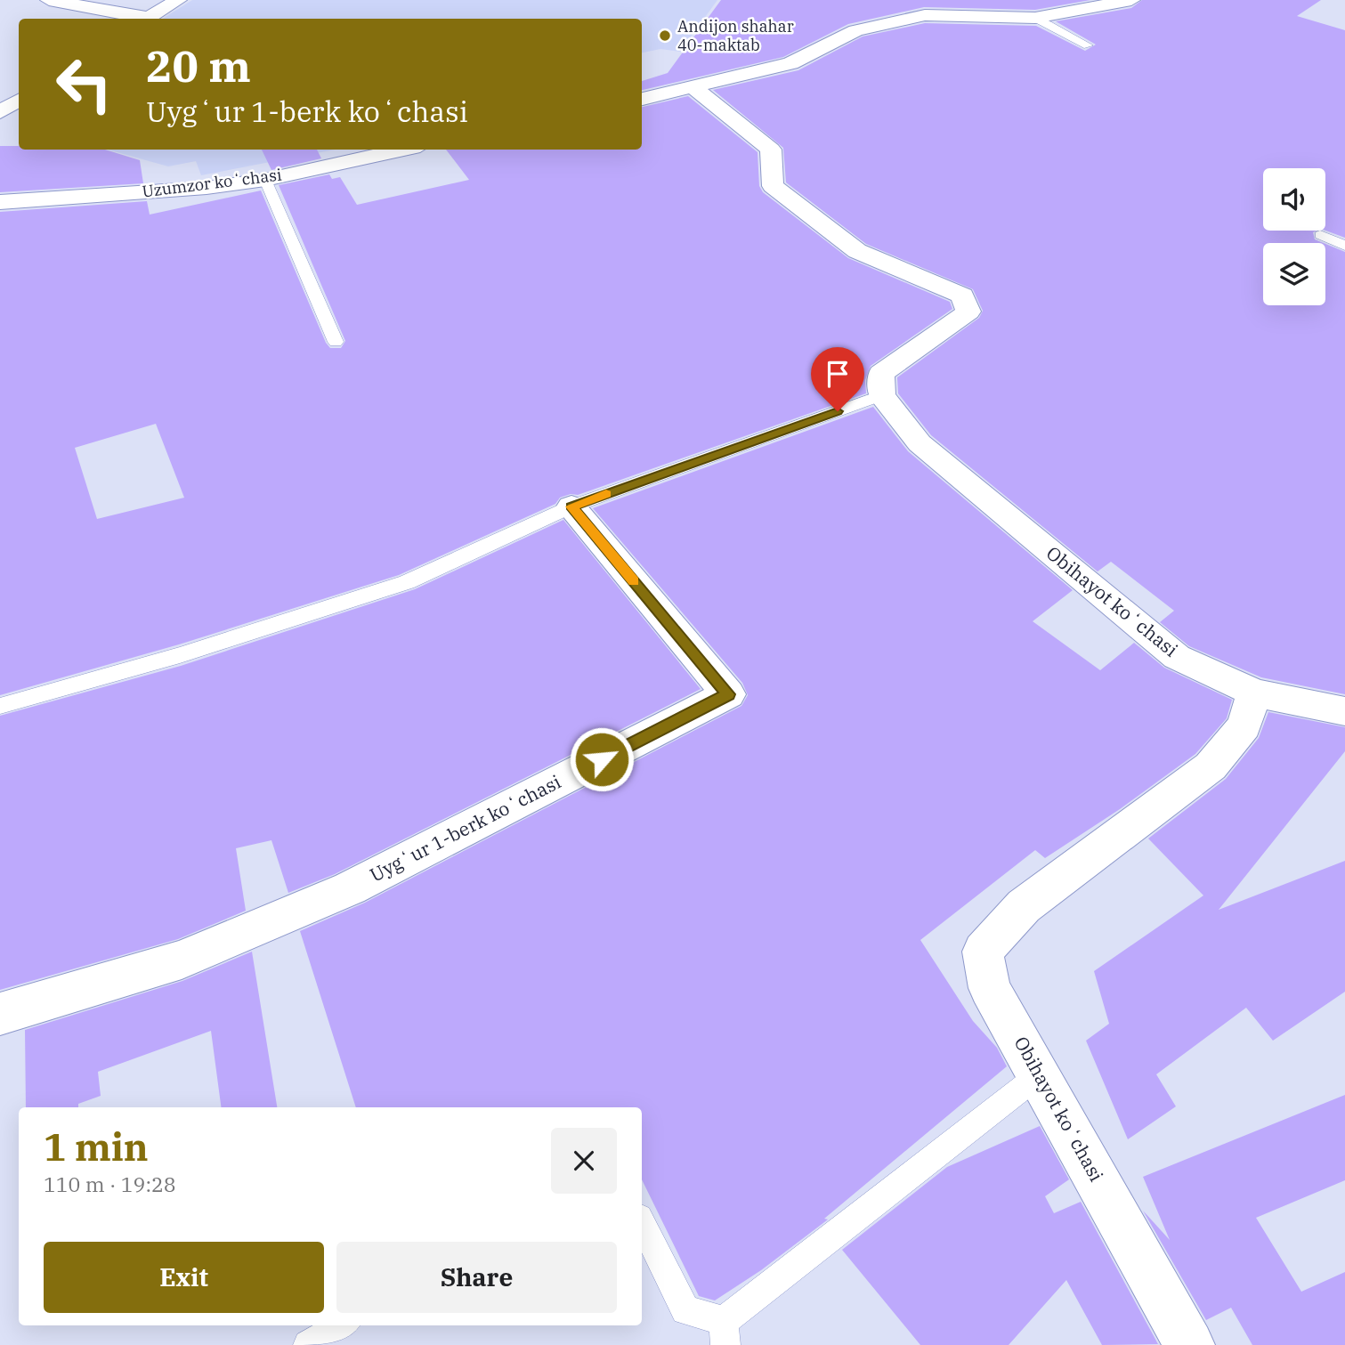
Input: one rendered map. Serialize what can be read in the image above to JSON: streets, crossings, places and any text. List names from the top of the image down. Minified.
{"streets":{"street":["Uzumzor koʻchasi","Obihayot koʻchasi","Uygʻur 1-berk koʻchasi"]},"places":["Andijon shahar 40-maktab"],"page":{"turn":["20 m","Uygʻur 1-berk koʻchasi"],"heading":["1 min","110 m · 19:28"],"buttons":["Exit","Share"]}}
